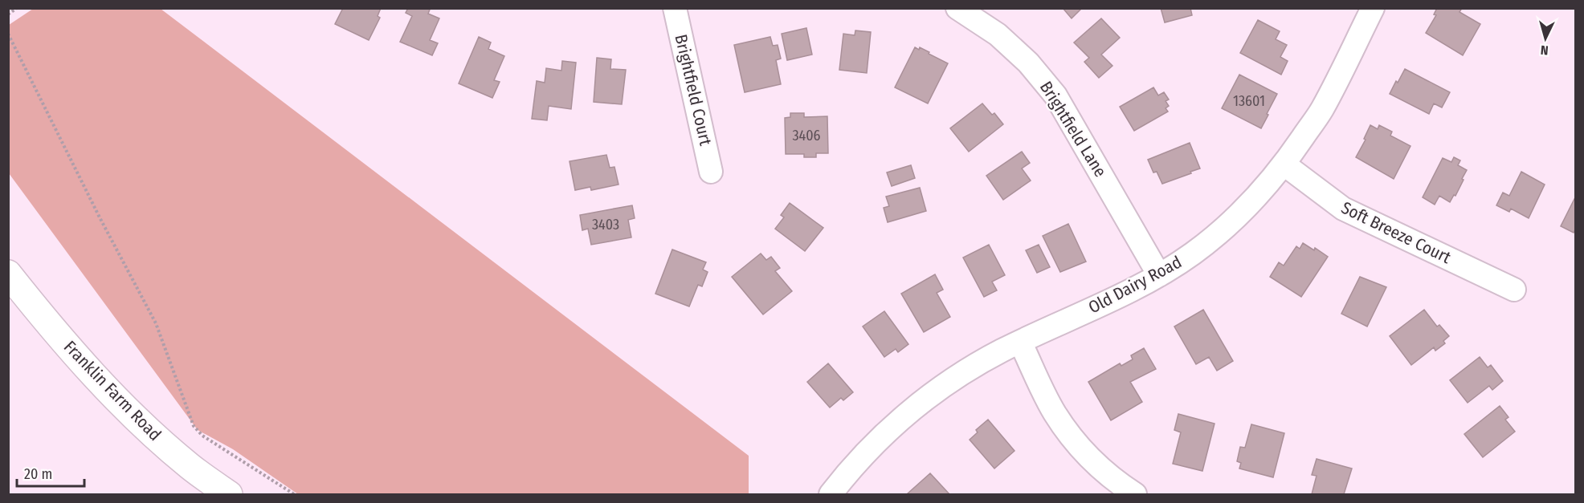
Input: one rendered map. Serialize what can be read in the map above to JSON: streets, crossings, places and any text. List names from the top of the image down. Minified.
{"streets":{"main road":["Franklin Farm Road"],"street":["Brightfield Court","Brightfield Lane","Soft Breeze Court","Old Dairy Road"]},"crossings":[["Brightfield Lane","Old Dairy Road"],["Soft Breeze Court","Old Dairy Road"]],"house_numbers":["13601","3406","3403"],"scale_bar":"20 m","north":"bottom"}
